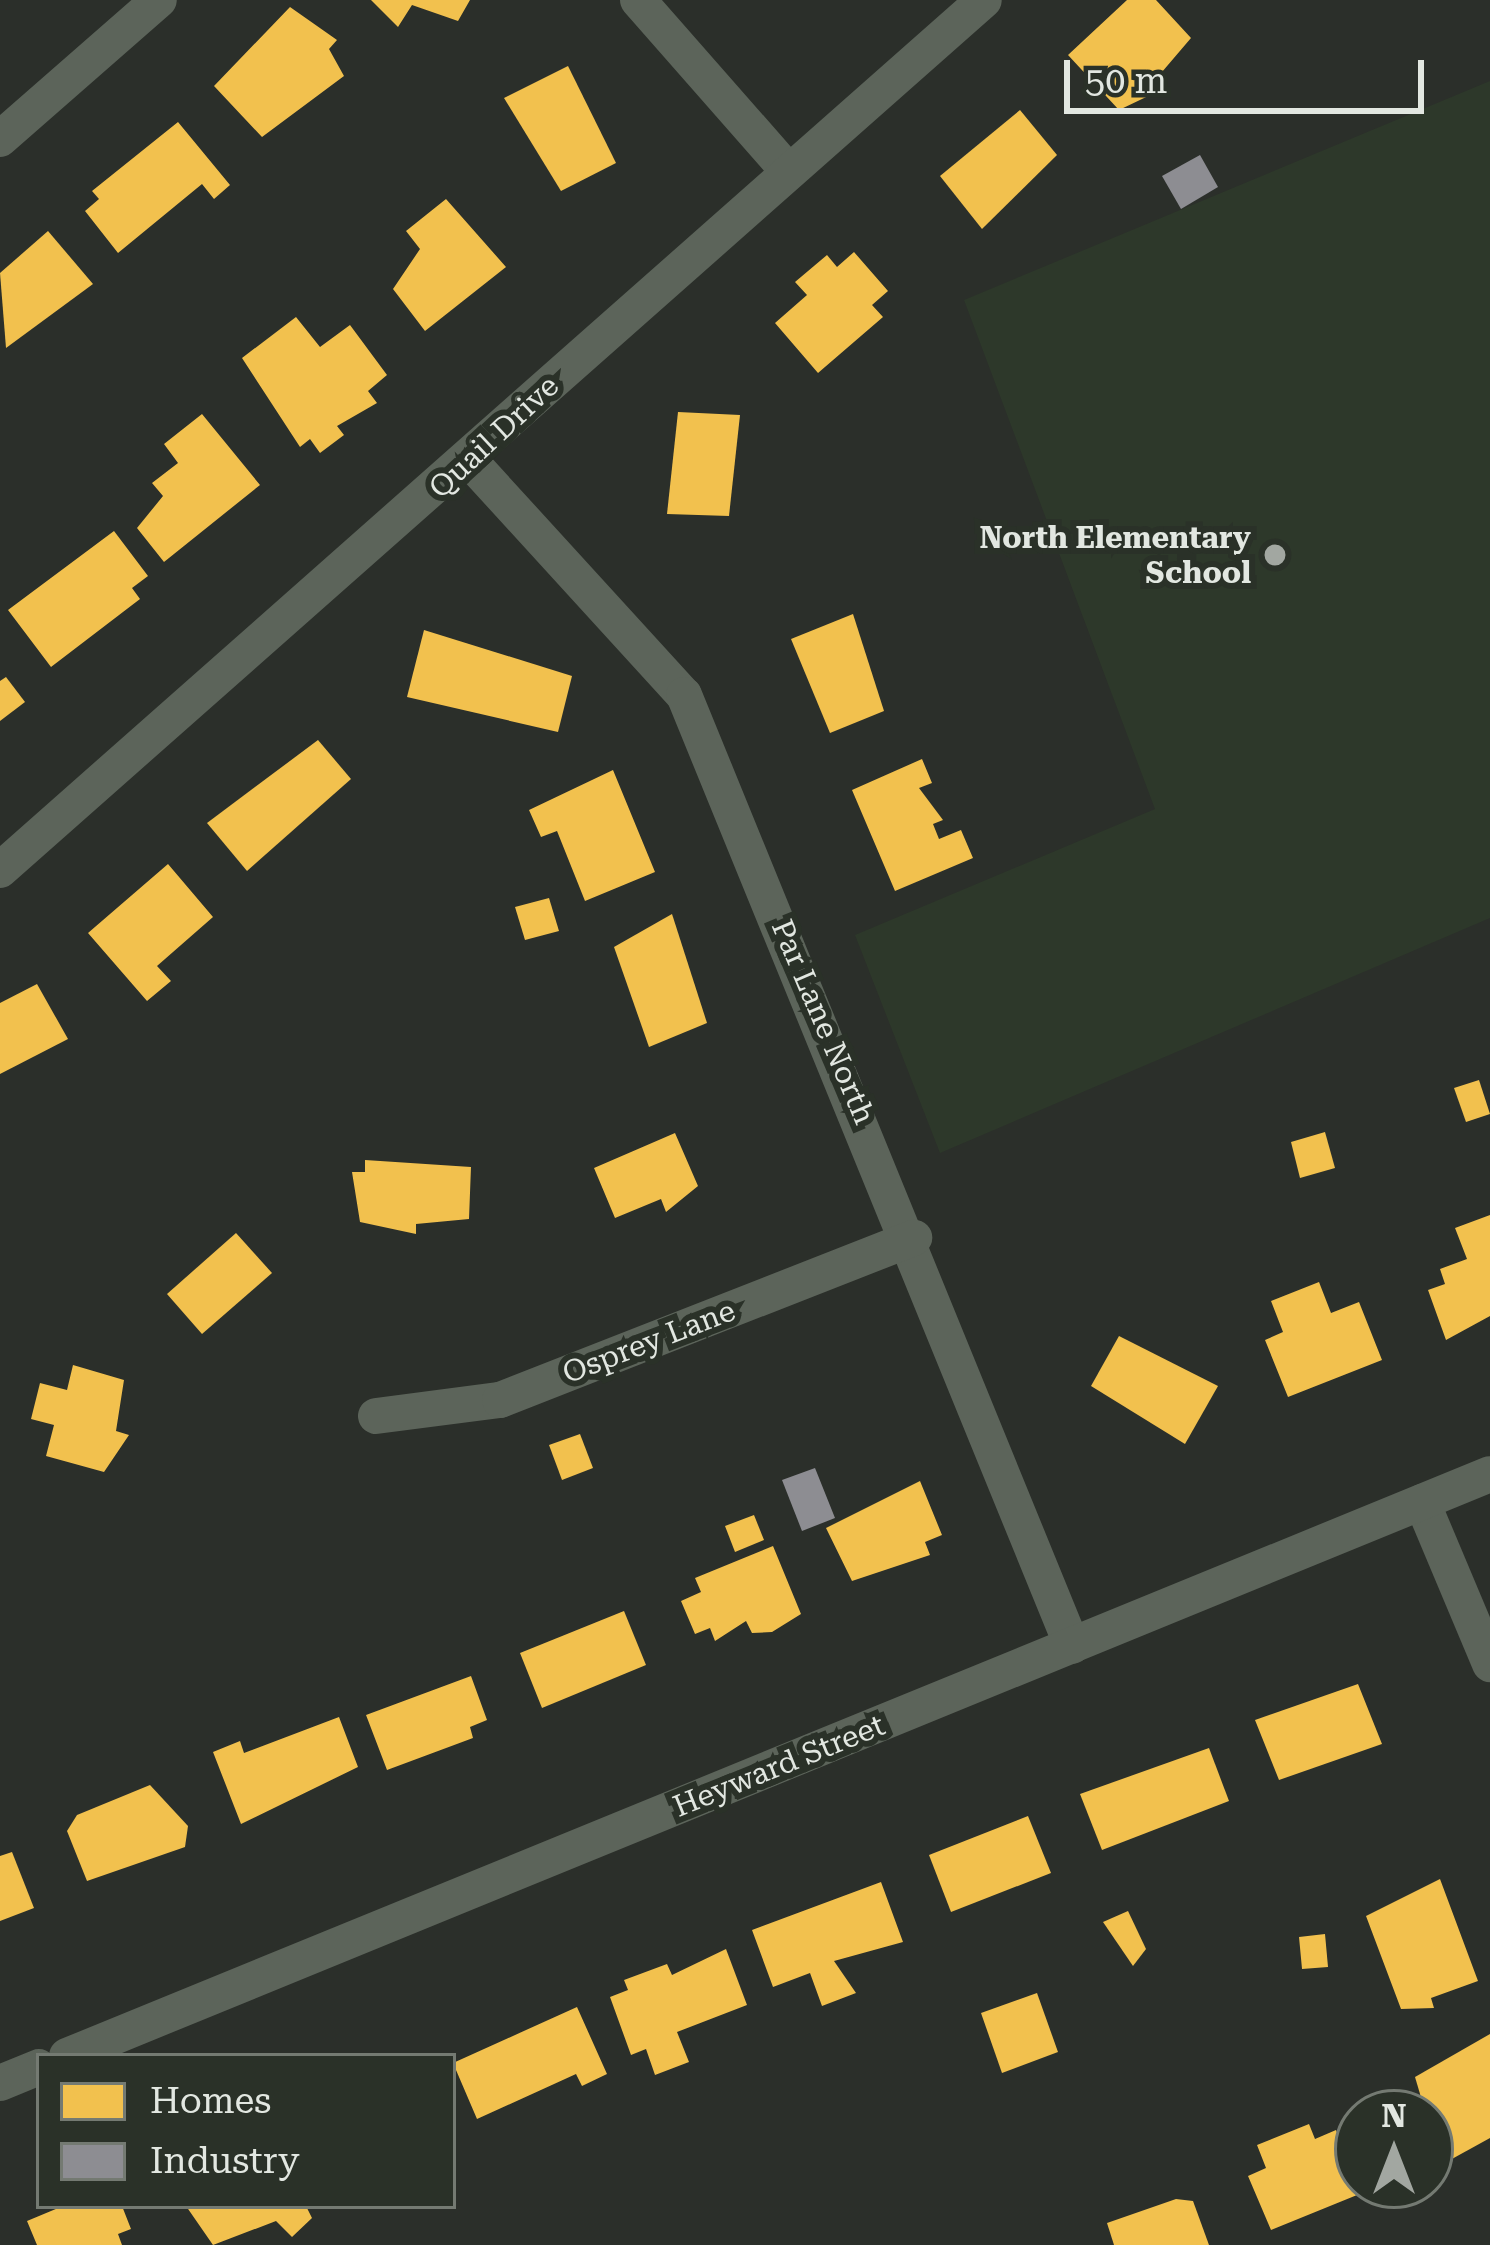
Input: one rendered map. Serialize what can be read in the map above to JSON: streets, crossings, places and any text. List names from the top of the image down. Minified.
{"streets":{"street":["Quail Drive","Par Lane North","Osprey Lane","Heyward Street"]},"crossings":[["Quail Drive","Par Lane North"],["Par Lane North","Osprey Lane"],["Par Lane North","Heyward Street"]],"places":["North Elementary School"],"legend":["Homes","Industry"],"scale_bar":"50 m","north":"top"}
